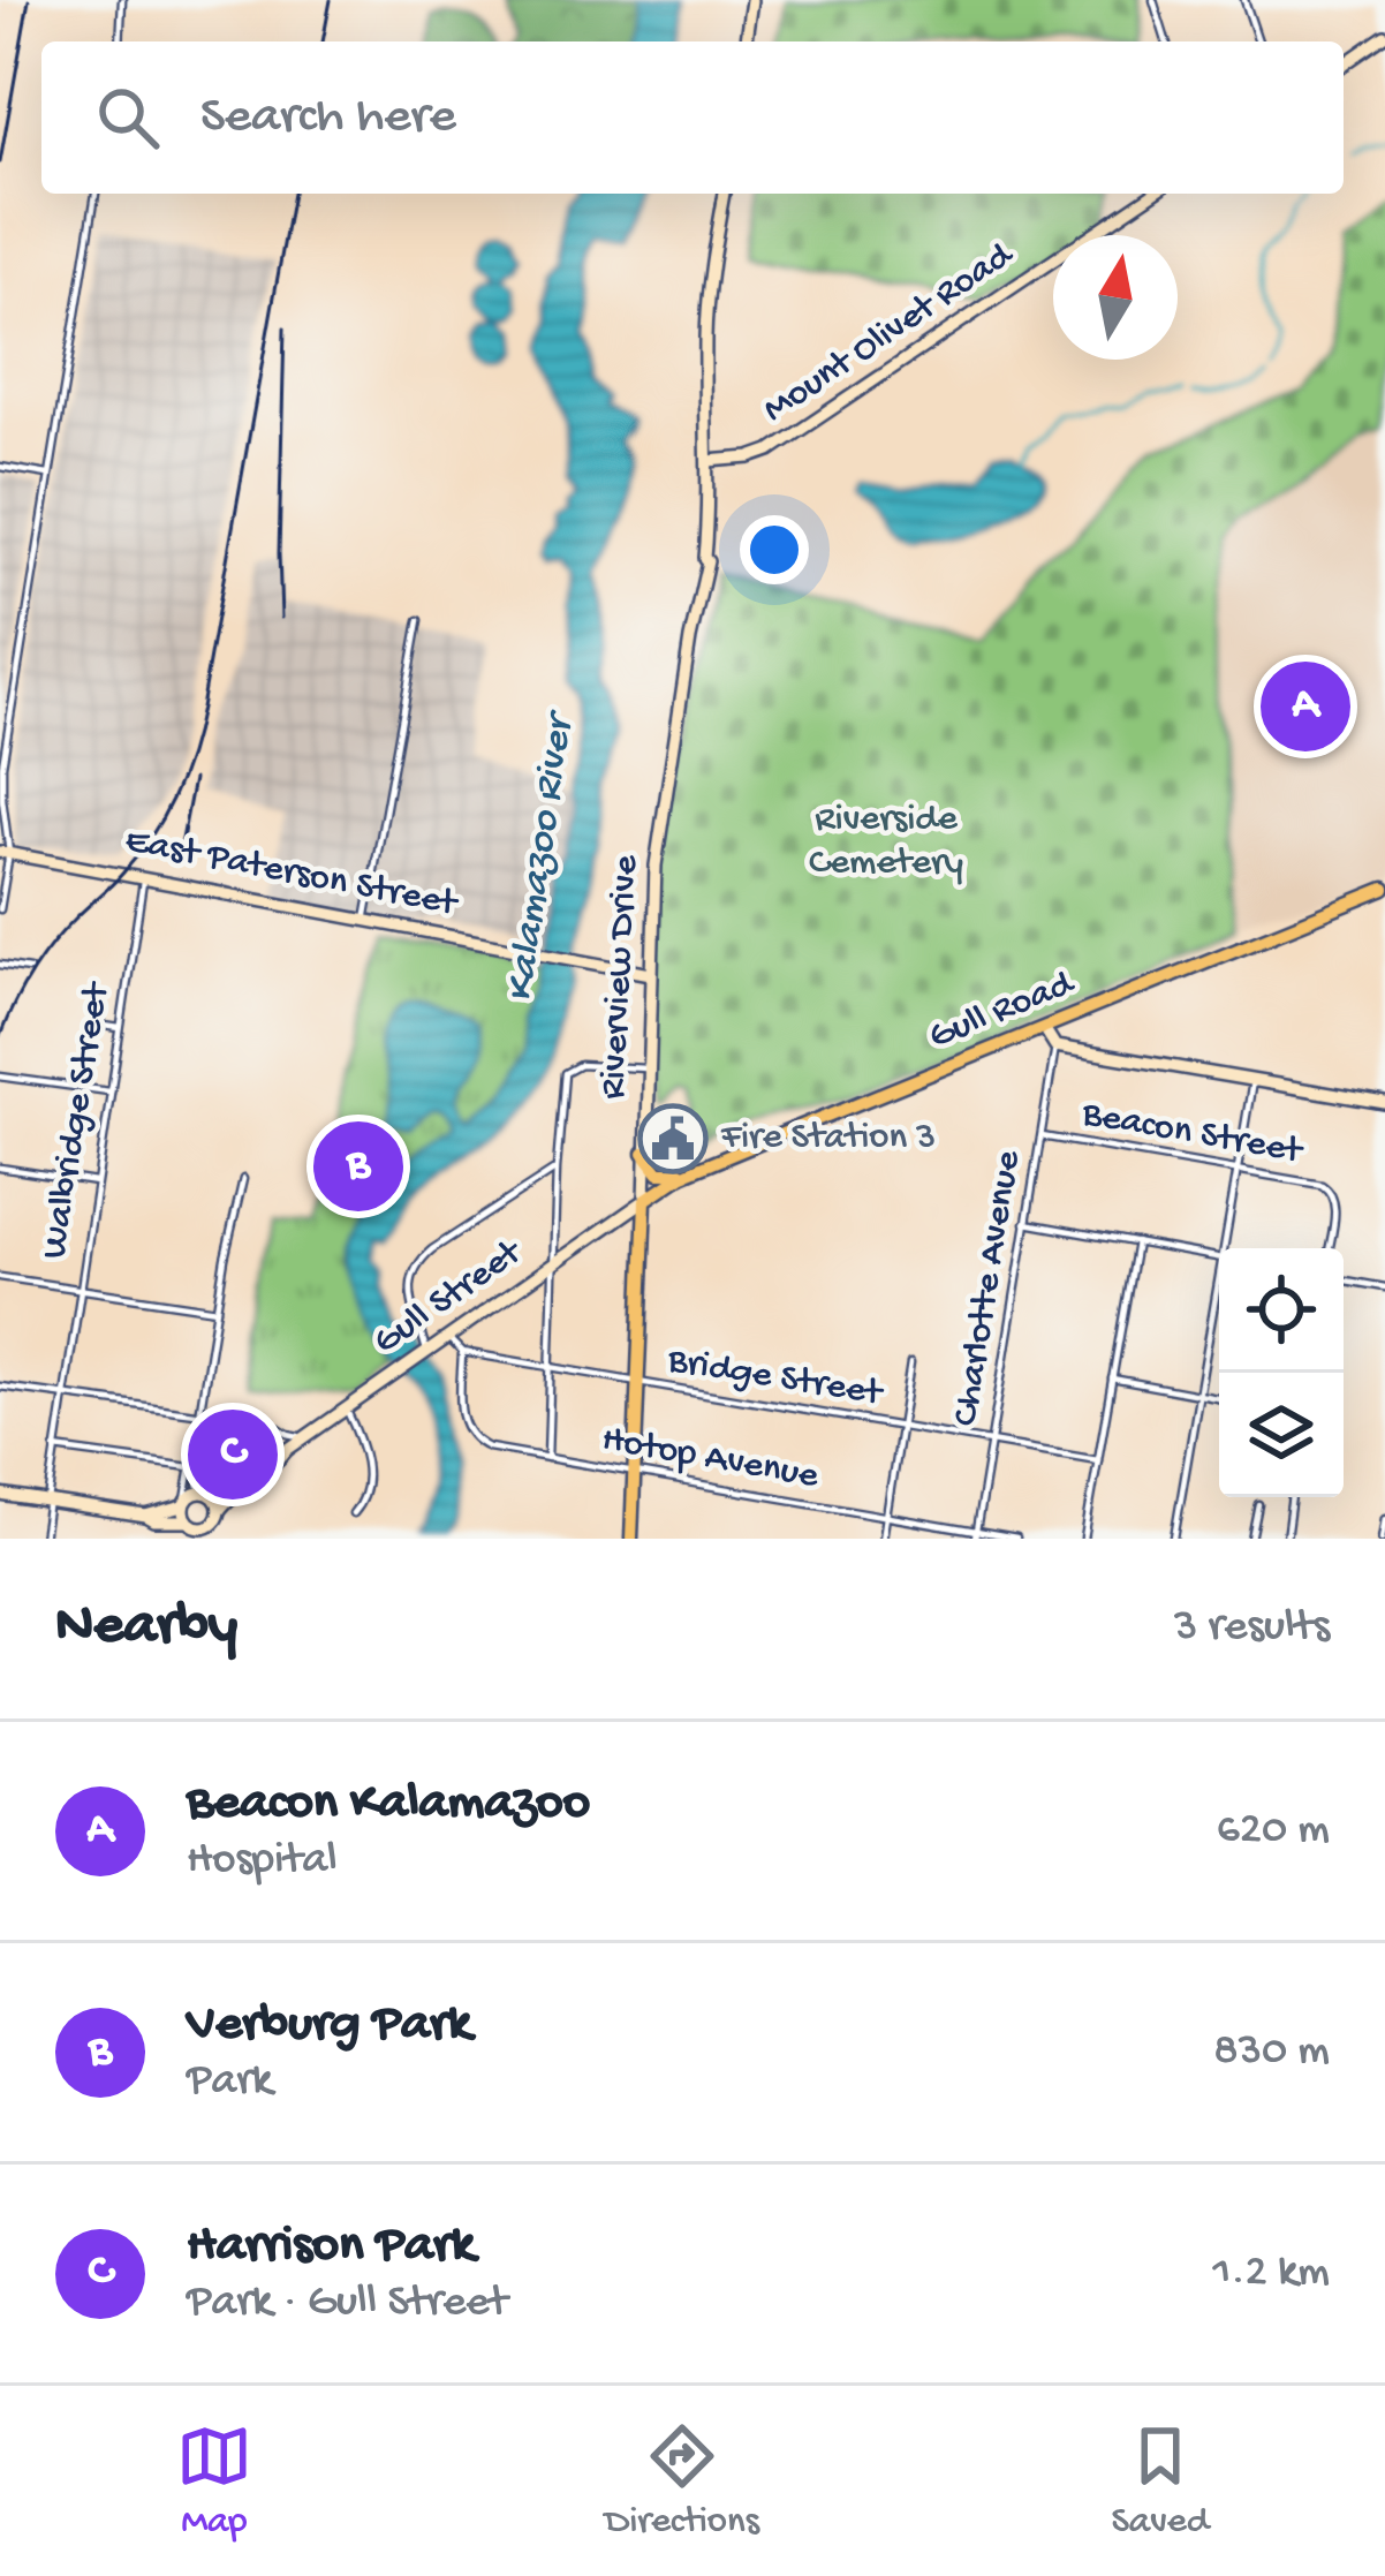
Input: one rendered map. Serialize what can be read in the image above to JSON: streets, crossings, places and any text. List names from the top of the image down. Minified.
{"streets":{"main road":["Riverview Drive","Gull Road"],"street":["Mount Olivet Road","East Paterson Street","Walbridge Street","Beacon Street","Charlotte Avenue","Gull Street","Bridge Street","Hotop Avenue"]},"crossings":[["Mount Olivet Road","Riverview Drive"],["East Paterson Street","Riverview Drive"],["East Paterson Street","Walbridge Street"],["Riverview Drive","Gull Road"],["Riverview Drive","Gull Street"],["Riverview Drive","Bridge Street"],["Riverview Drive","Hotop Avenue"],["Gull Road","Gull Street"],["Beacon Street","Charlotte Avenue"],["Charlotte Avenue","Bridge Street"],["Charlotte Avenue","Hotop Avenue"],["Bridge Street","Hotop Avenue"]],"water":["Kalamazoo River"],"parks":["Riverside Cemetery"],"places":{"public building":["Fire Station 3"]},"north":"top","page":{"search":"Search here","pins":["A","B","C"],"heading":["Nearby","3 results"],"list":[{"mark":"A","name":"Beacon Kalamazoo","note":"Hospital","value":"620 m"},{"mark":"B","name":"Verburg Park","note":"Park","value":"830 m"},{"mark":"C","name":"Harrison Park","note":"Park · Gull Street","value":"1.2 km"}],"nav":["Map","Directions","Saved"]}}
